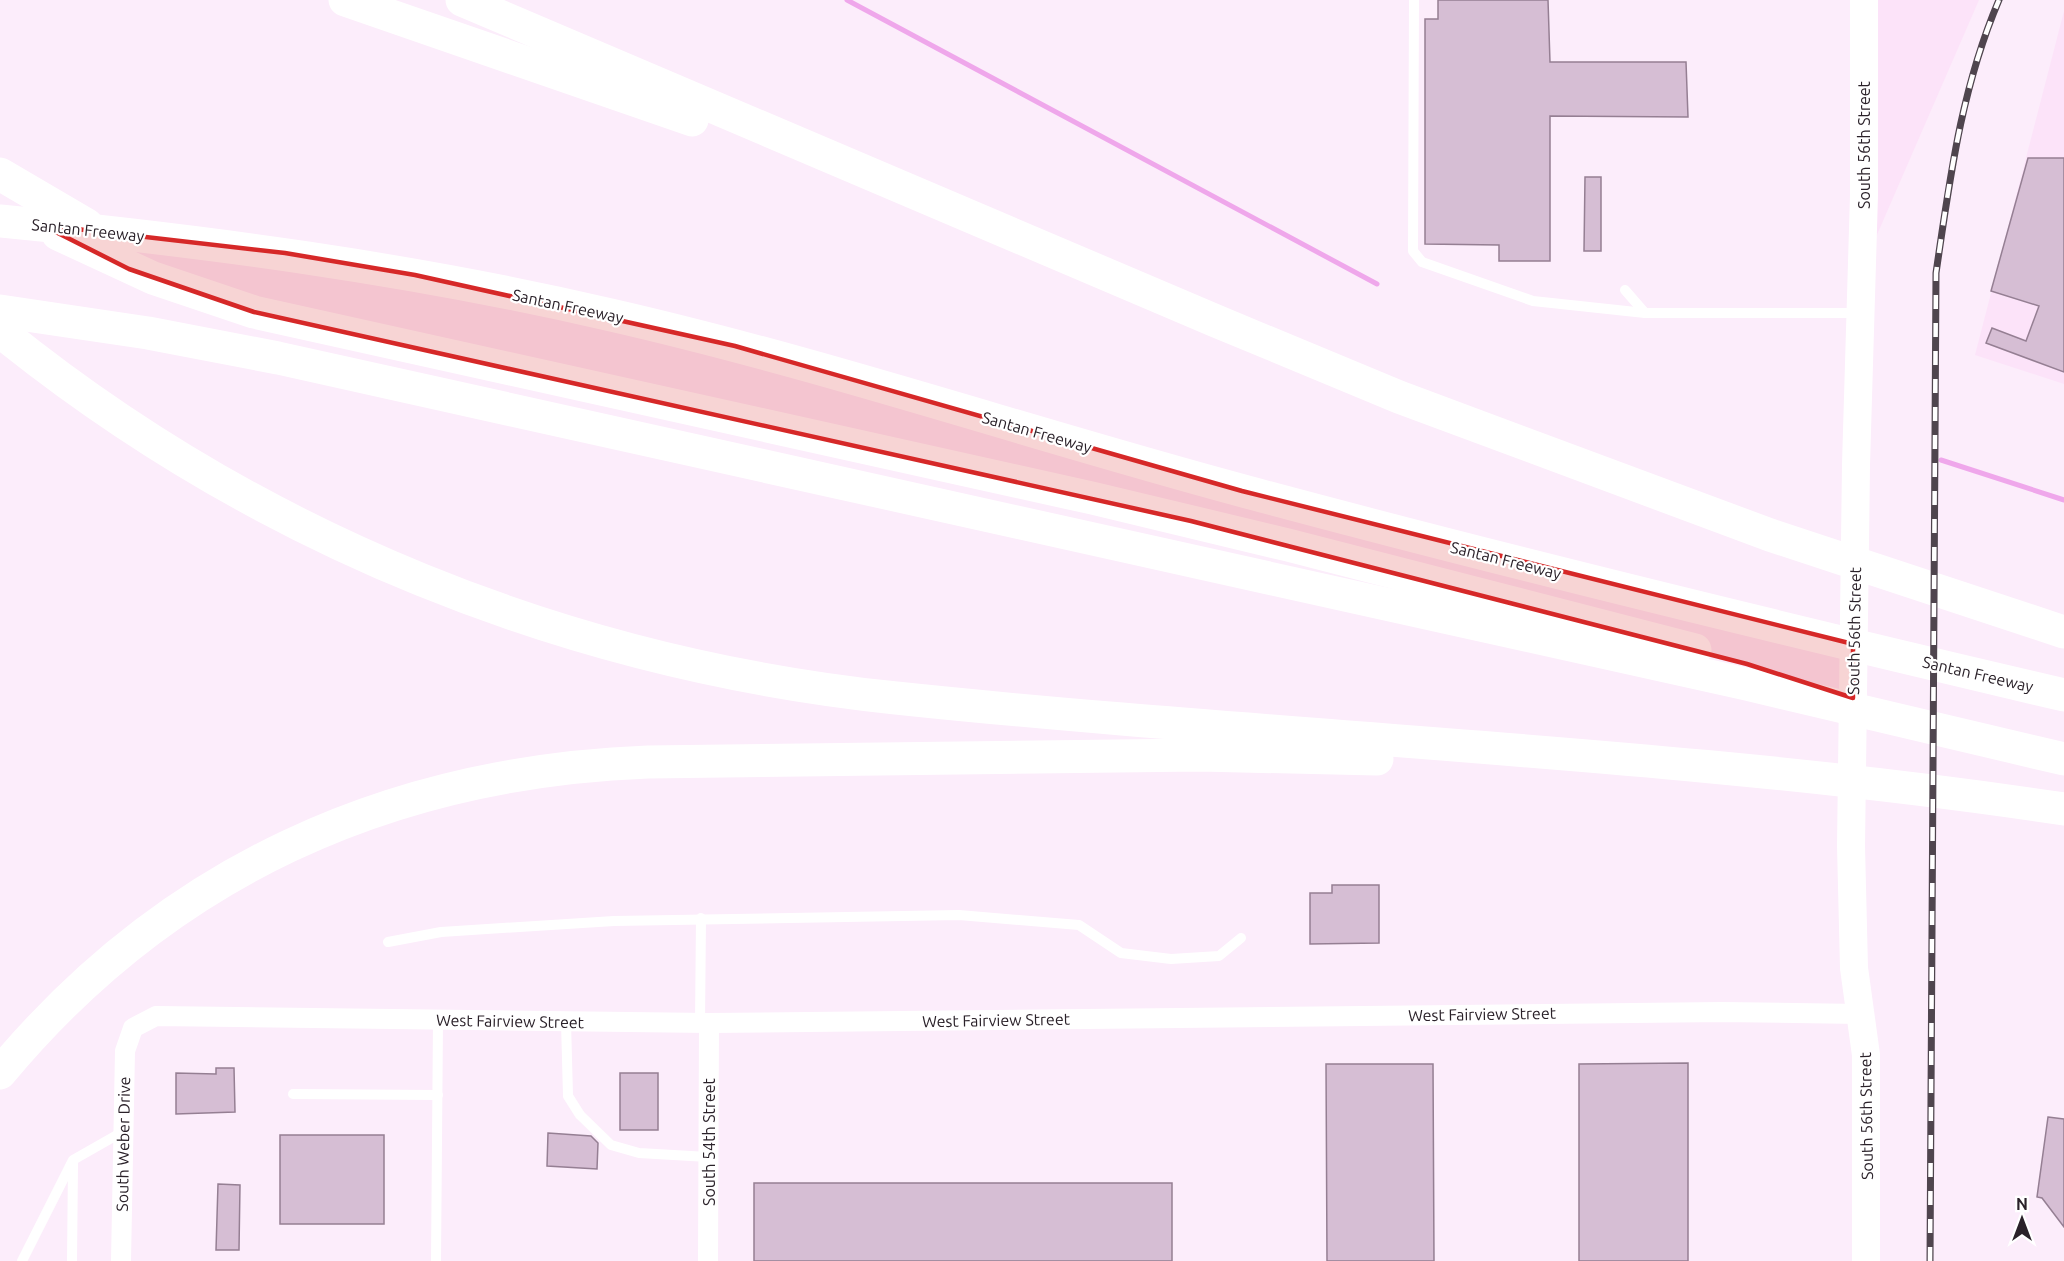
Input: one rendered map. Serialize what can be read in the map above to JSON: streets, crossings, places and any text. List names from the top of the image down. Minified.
{"streets":{"highway":["Santan Freeway"],"main road":["South 56th Street"],"street":["West Fairview Street","South 54th Street","South Weber Drive"]},"crossings":[["South 56th Street","West Fairview Street"],["West Fairview Street","South 54th Street"],["West Fairview Street","South Weber Drive"]],"north":"top"}
